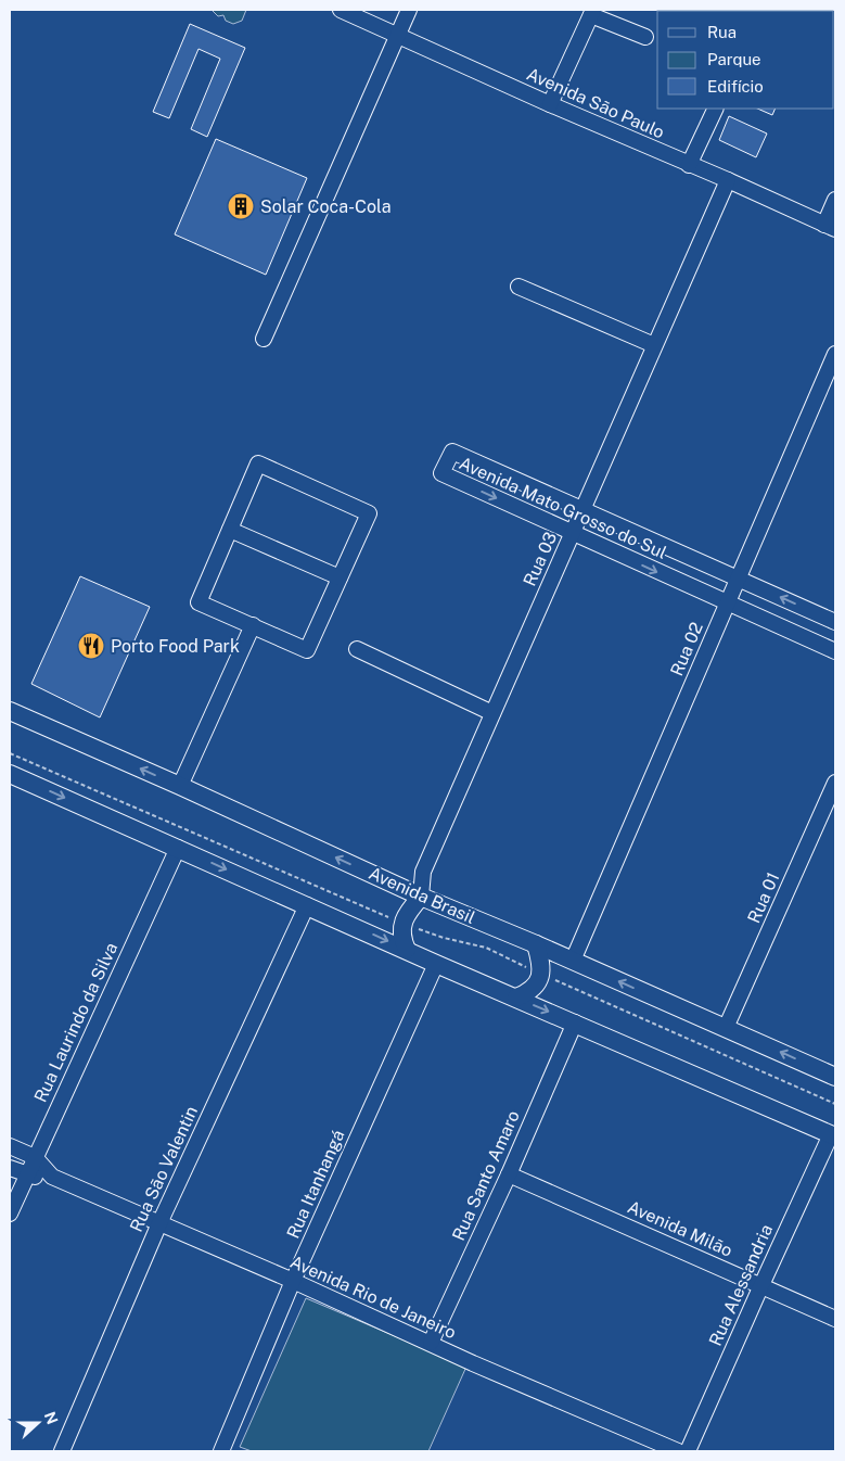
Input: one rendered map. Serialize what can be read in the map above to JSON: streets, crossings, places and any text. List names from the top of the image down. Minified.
{"streets":{"main road":["Avenida Brasil"],"street":["Avenida São Paulo","Avenida Mato Grosso do Sul","Rua 03","Rua 02","Rua 01","Rua Laurindo da Silva","Rua São Valentin","Rua Santo Amaro","Rua Itanhangá","Avenida Milão","Rua Alessandria","Avenida Rio de Janeiro"]},"crossings":[["Avenida São Paulo","Rua 03"],["Avenida Mato Grosso do Sul","Rua 03"],["Avenida Mato Grosso do Sul","Rua 02"],["Rua 03","Avenida Brasil"],["Rua 02","Avenida Brasil"],["Avenida Brasil","Rua 01"],["Rua Laurindo da Silva","Avenida Rio de Janeiro"],["Rua São Valentin","Avenida Rio de Janeiro"],["Rua Santo Amaro","Avenida Milão"],["Rua Santo Amaro","Avenida Rio de Janeiro"],["Rua Itanhangá","Avenida Rio de Janeiro"],["Avenida Milão","Rua Alessandria"]],"places":{"building":["Solar Coca-Cola"],"restaurant":["Porto Food Park"]},"legend":["Rua","Parque","Edifício"],"north":"right"}
